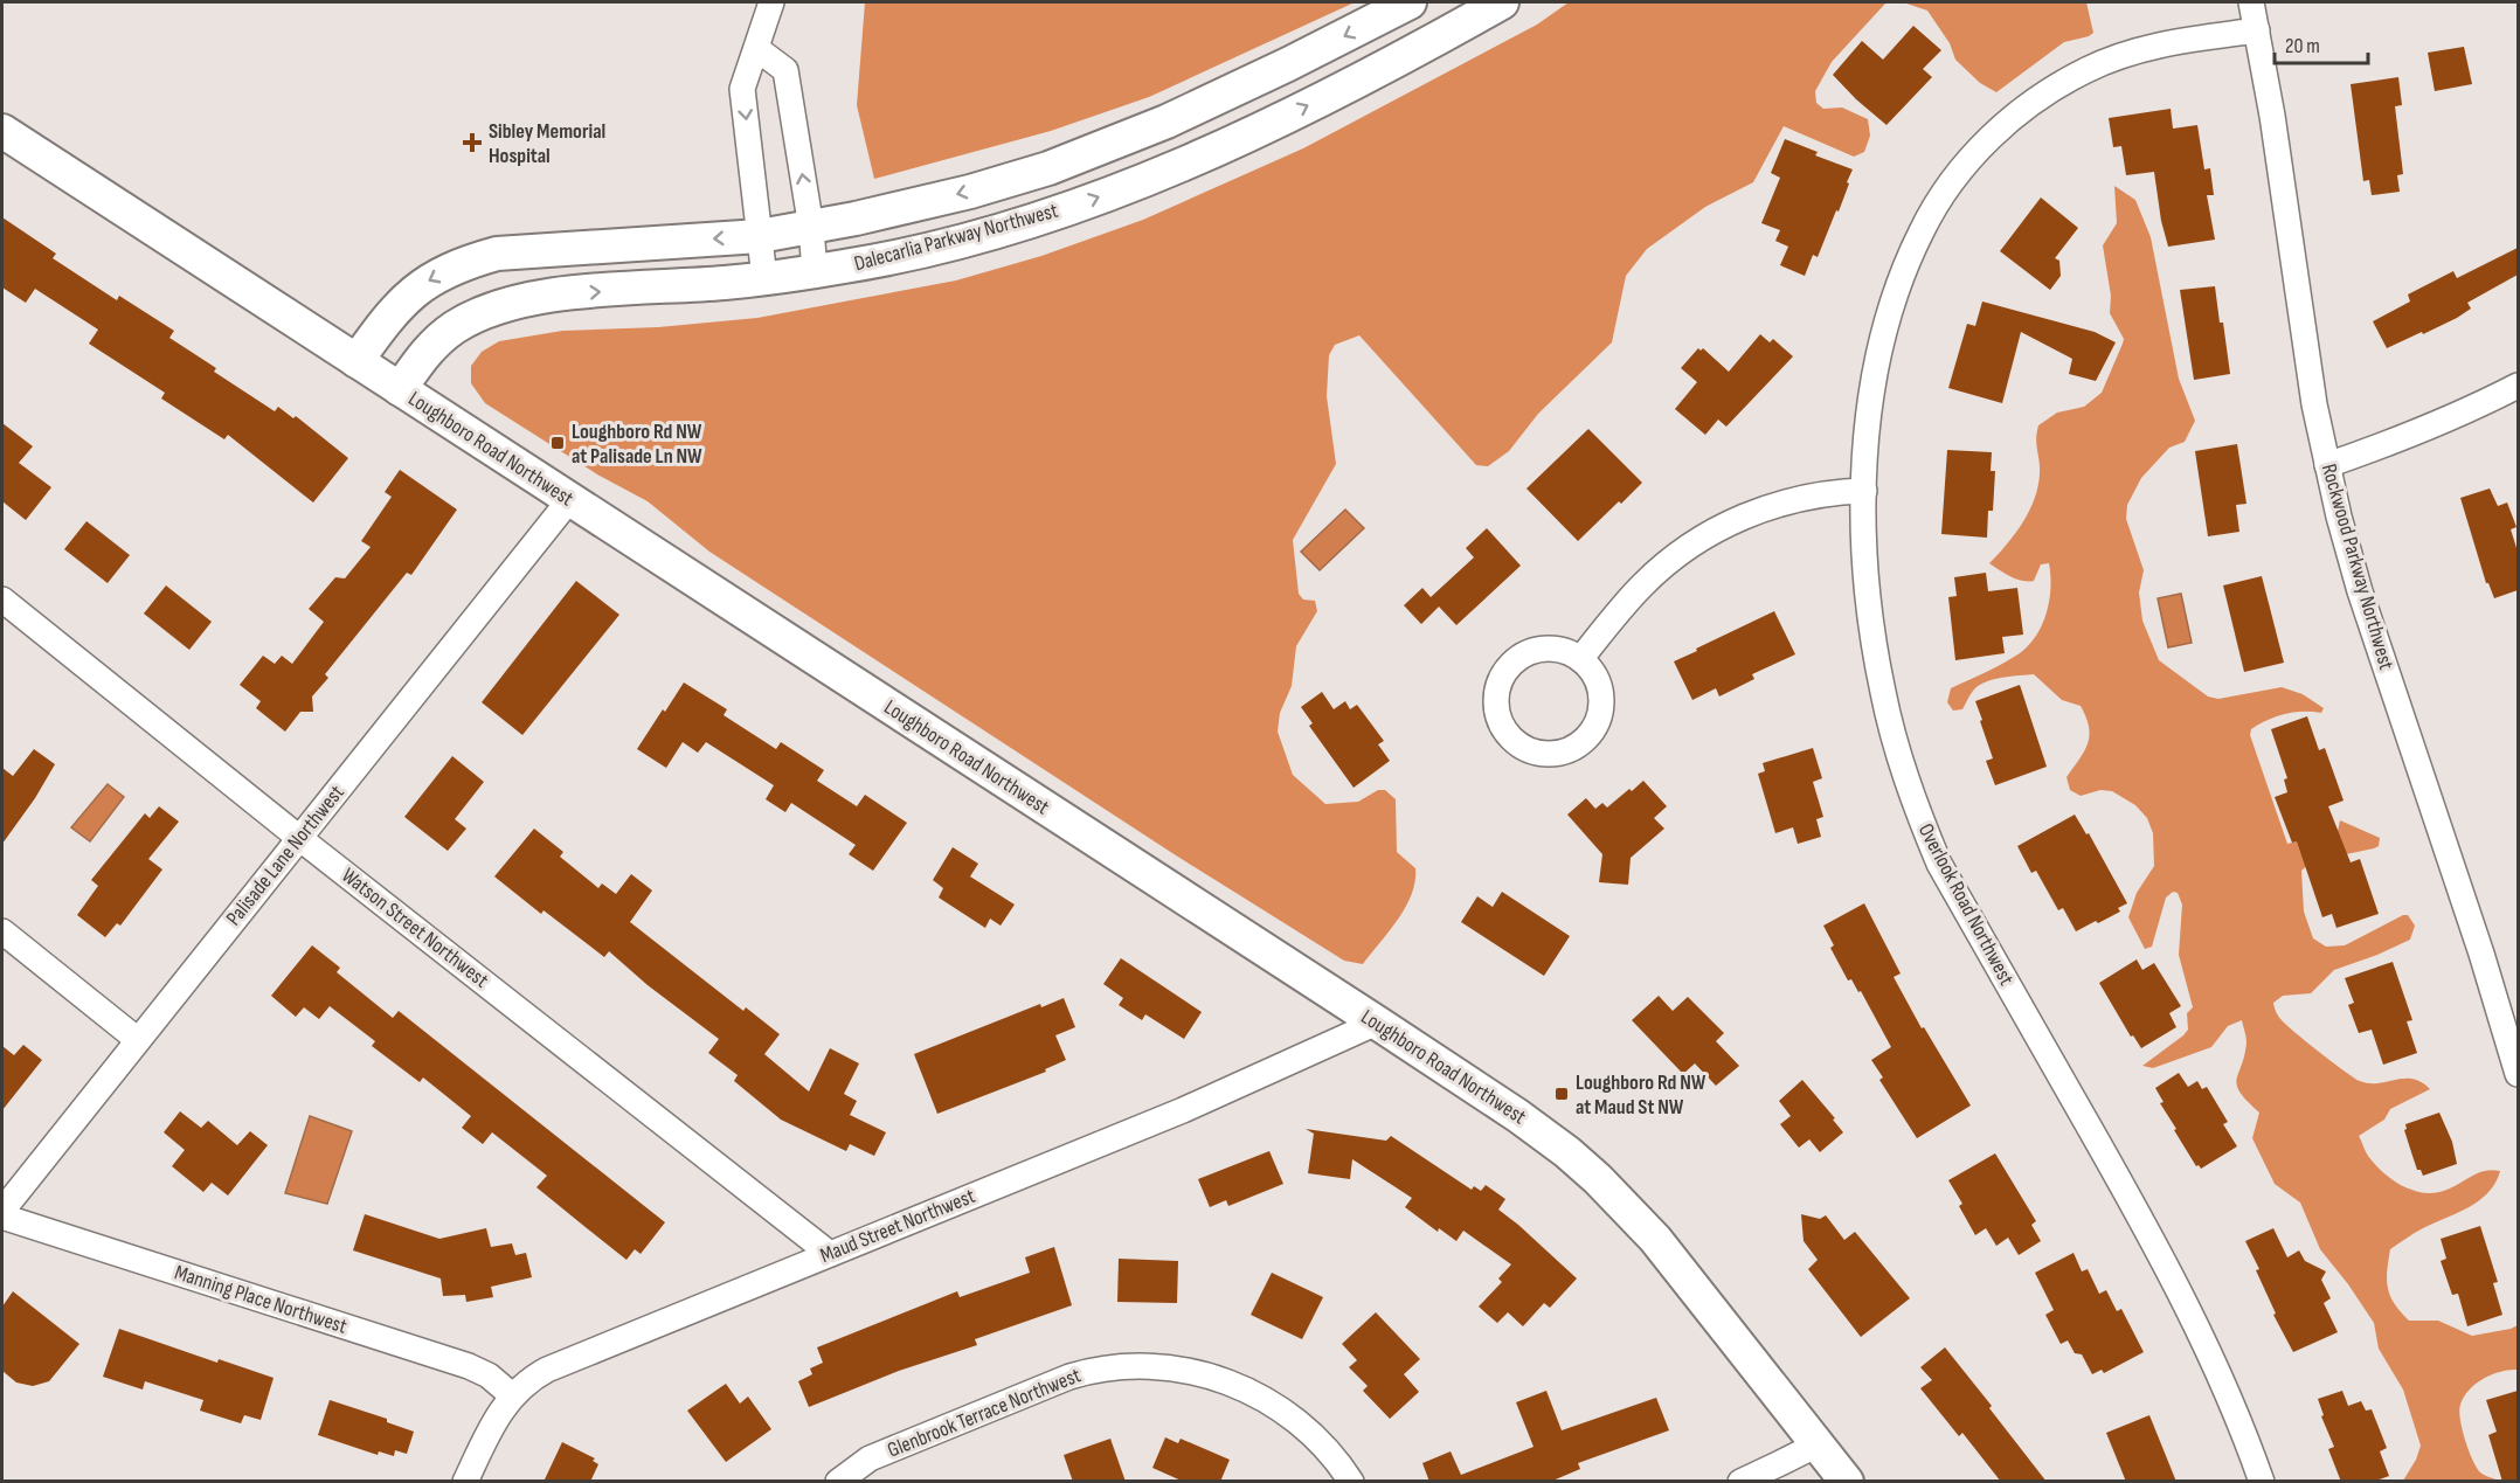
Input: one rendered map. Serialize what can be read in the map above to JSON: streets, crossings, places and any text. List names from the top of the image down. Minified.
{"streets":{"main road":["Dalecarlia Parkway Northwest","Loughboro Road Northwest"],"street":["Rockwood Parkway Northwest","Palisade Lane Northwest","Overlook Road Northwest","Watson Street Northwest","Maud Street Northwest","Manning Place Northwest","Glenbrook Terrace Northwest"]},"crossings":[["Dalecarlia Parkway Northwest","Loughboro Road Northwest"],["Loughboro Road Northwest","Palisade Lane Northwest"],["Loughboro Road Northwest","Maud Street Northwest"],["Rockwood Parkway Northwest","Overlook Road Northwest"],["Palisade Lane Northwest","Watson Street Northwest"],["Watson Street Northwest","Maud Street Northwest"],["Maud Street Northwest","Manning Place Northwest"]],"places":{"health":["Sibley Memorial Hospital"],"transit":["Loughboro Rd NW at Palisade Ln NW","Loughboro Rd NW at Maud St NW"]},"scale_bar":"20 m"}
